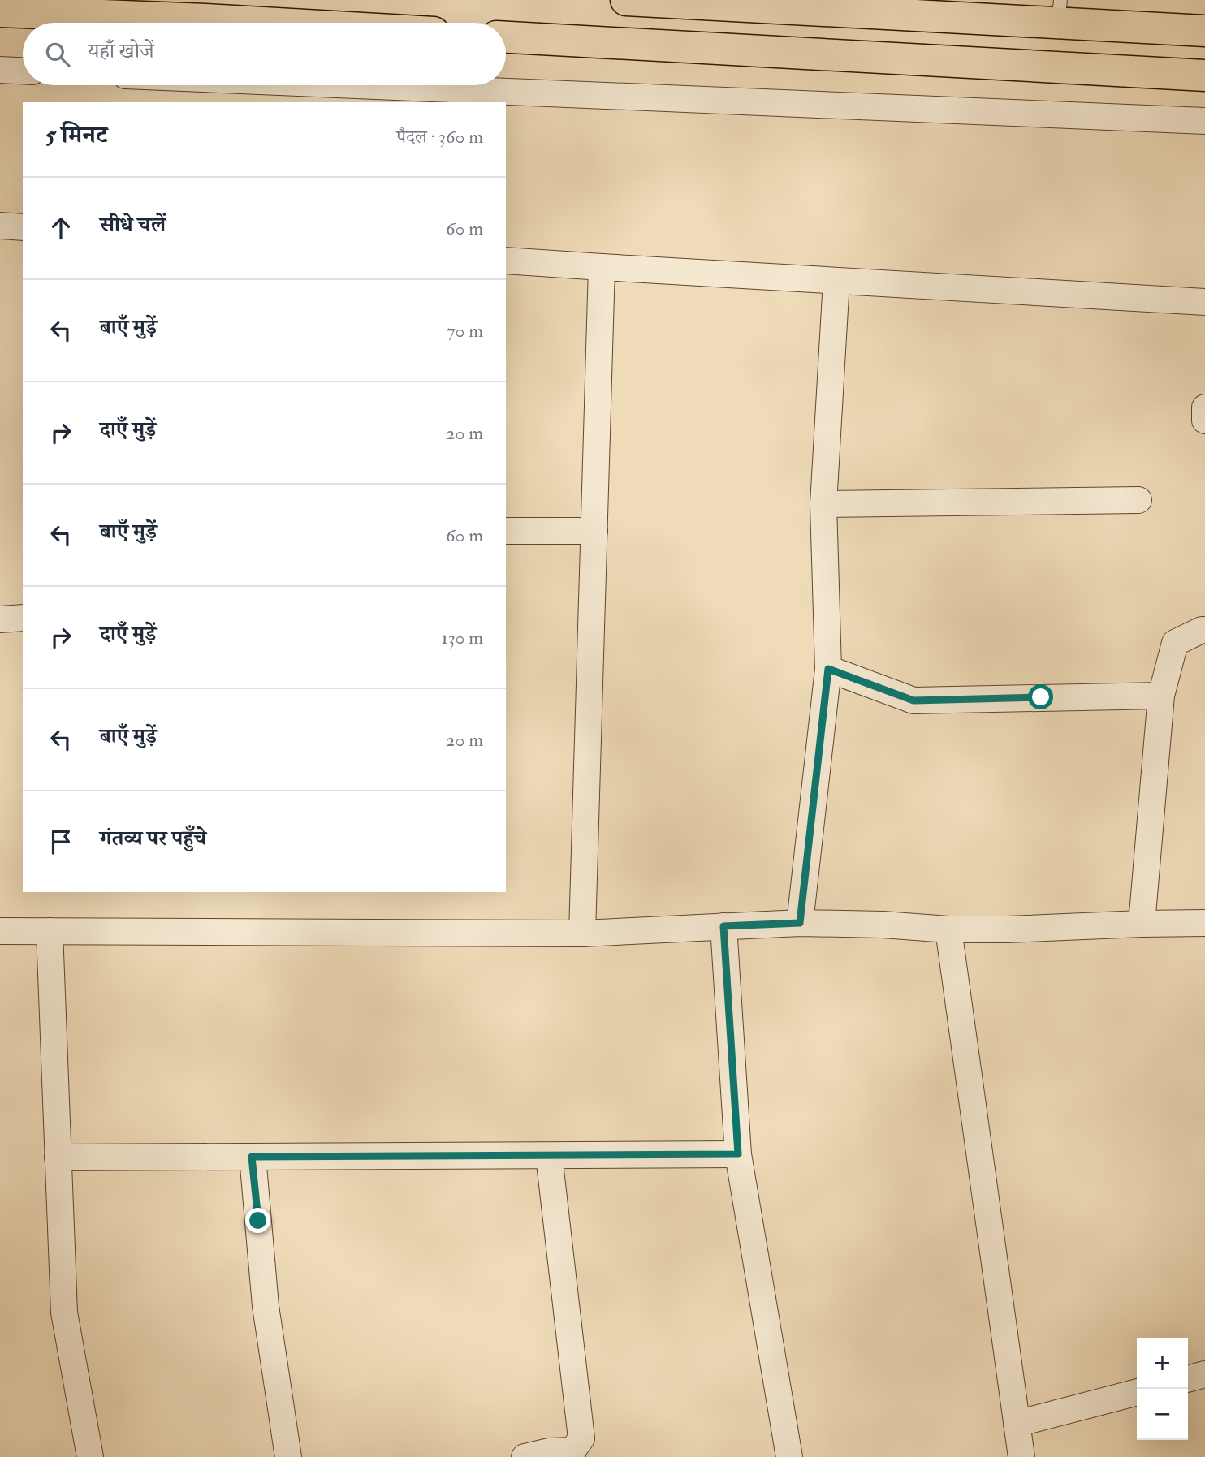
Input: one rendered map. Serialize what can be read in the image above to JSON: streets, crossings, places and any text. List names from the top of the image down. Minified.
{"page":{"search":"यहाँ खोजें","heading":["5 मिनट","पैदल · 360 m"],"list":[["सीधे चलें","60 m"],["बाएँ मुड़ें","70 m"],["दाएँ मुड़ें","20 m"],["बाएँ मुड़ें","60 m"],["दाएँ मुड़ें","130 m"],["बाएँ मुड़ें","20 m"],"गंतव्य पर पहुँचे"],"map_buttons":["+","−"]}}
